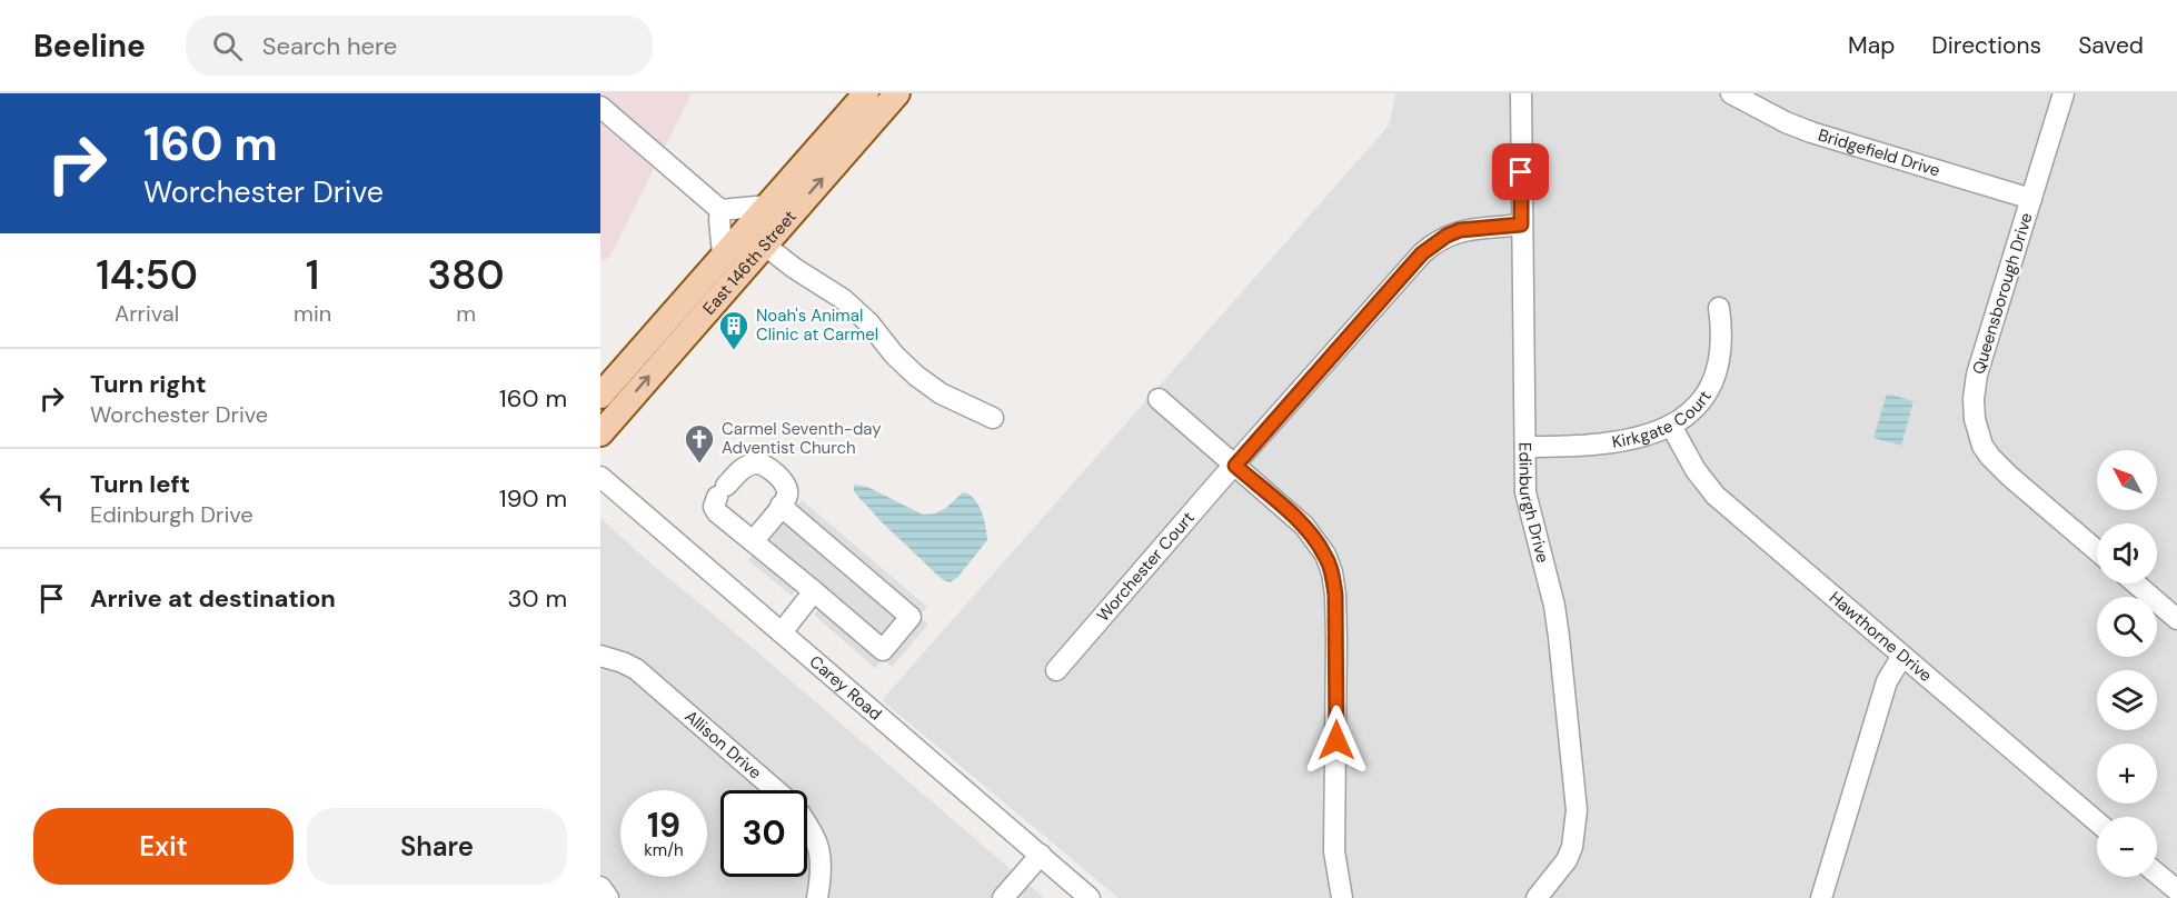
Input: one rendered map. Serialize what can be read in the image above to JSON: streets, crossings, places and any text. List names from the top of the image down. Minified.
{"streets":{"main road":["East 146th Street"],"street":["Bridgefield Drive","Queensborough Drive","Kirkgate Court","Edinburgh Drive","Worchester Court","Hawthorne Drive","Carey Road","Allison Drive"]},"crossings":[["Bridgefield Drive","Queensborough Drive"],["Kirkgate Court","Edinburgh Drive"],["Kirkgate Court","Hawthorne Drive"],["Edinburgh Drive","Worchester Court"]],"places":{"building":["Noah's Animal Clinic at Carmel"],"church":["Carmel Seventh-day Adventist Church"]},"north":"top left","page":{"header":"Beeline","search":"Search here","nav":["Map","Directions","Saved"],"turn":["160 m","Worchester Drive"],"eta":["14:50","Arrival","1","min","380","m"],"list":[{"name":"Turn right","note":"Worchester Drive","value":"160 m"},{"name":"Turn left","note":"Edinburgh Drive","value":"190 m"},{"name":"Arrive at destination","value":"30 m"}],"map_buttons":["+","−"],"speed":"19 km/h","limit":"30","buttons":["Exit","Share"]}}
